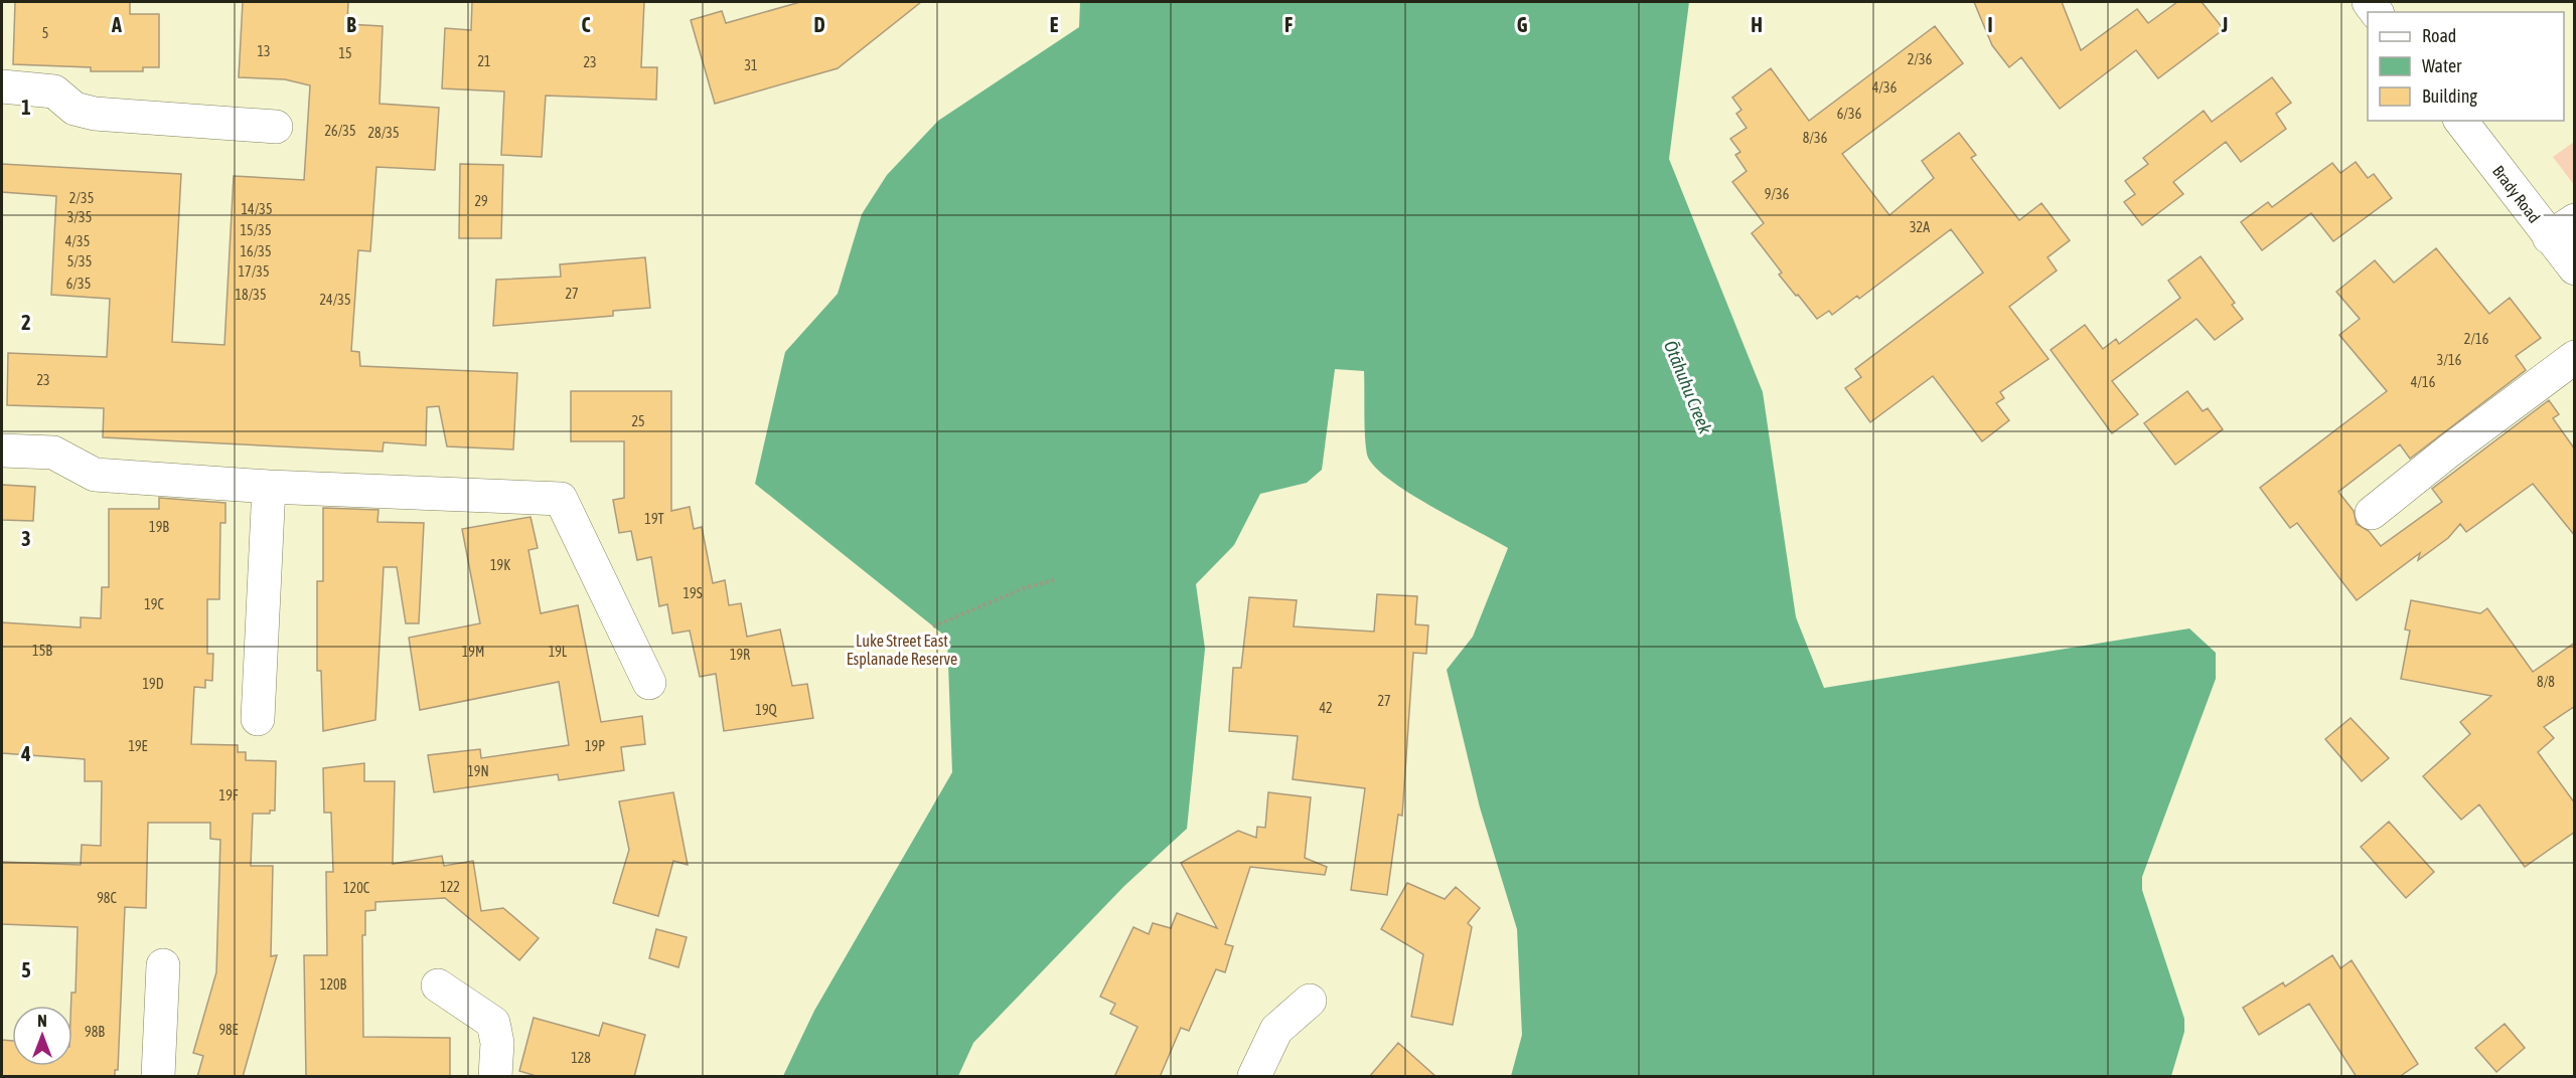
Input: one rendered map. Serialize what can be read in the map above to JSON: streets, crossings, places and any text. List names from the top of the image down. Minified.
{"streets":{"street":["Brady Road"]},"water":["Ōtāhuhu Creek"],"parks":["Luke Street East Esplanade Reserve"],"house_numbers":["5","13","15","2/36","21","23","31","4/36","6/36","26/35","28/35","8/36","9/36","2/35","29","14/35","3/35","32A","15/35","4/35","16/35","5/35","17/35","6/35","27","18/35","24/35","2/16","3/16","23","4/16","25","19T","19B","19K","19S","19C","15B","19M","19L","19R","8/8","19D","27","42","19Q","19E","19P","19N","19F","122","120C","98C","120B","98E","98B","128"],"legend":["Road","Water","Building"],"north":"top","grid":{"columns":["A","B","C","D","E","F","G","H","I","J"],"rows":["1","2","3","4","5"]}}
